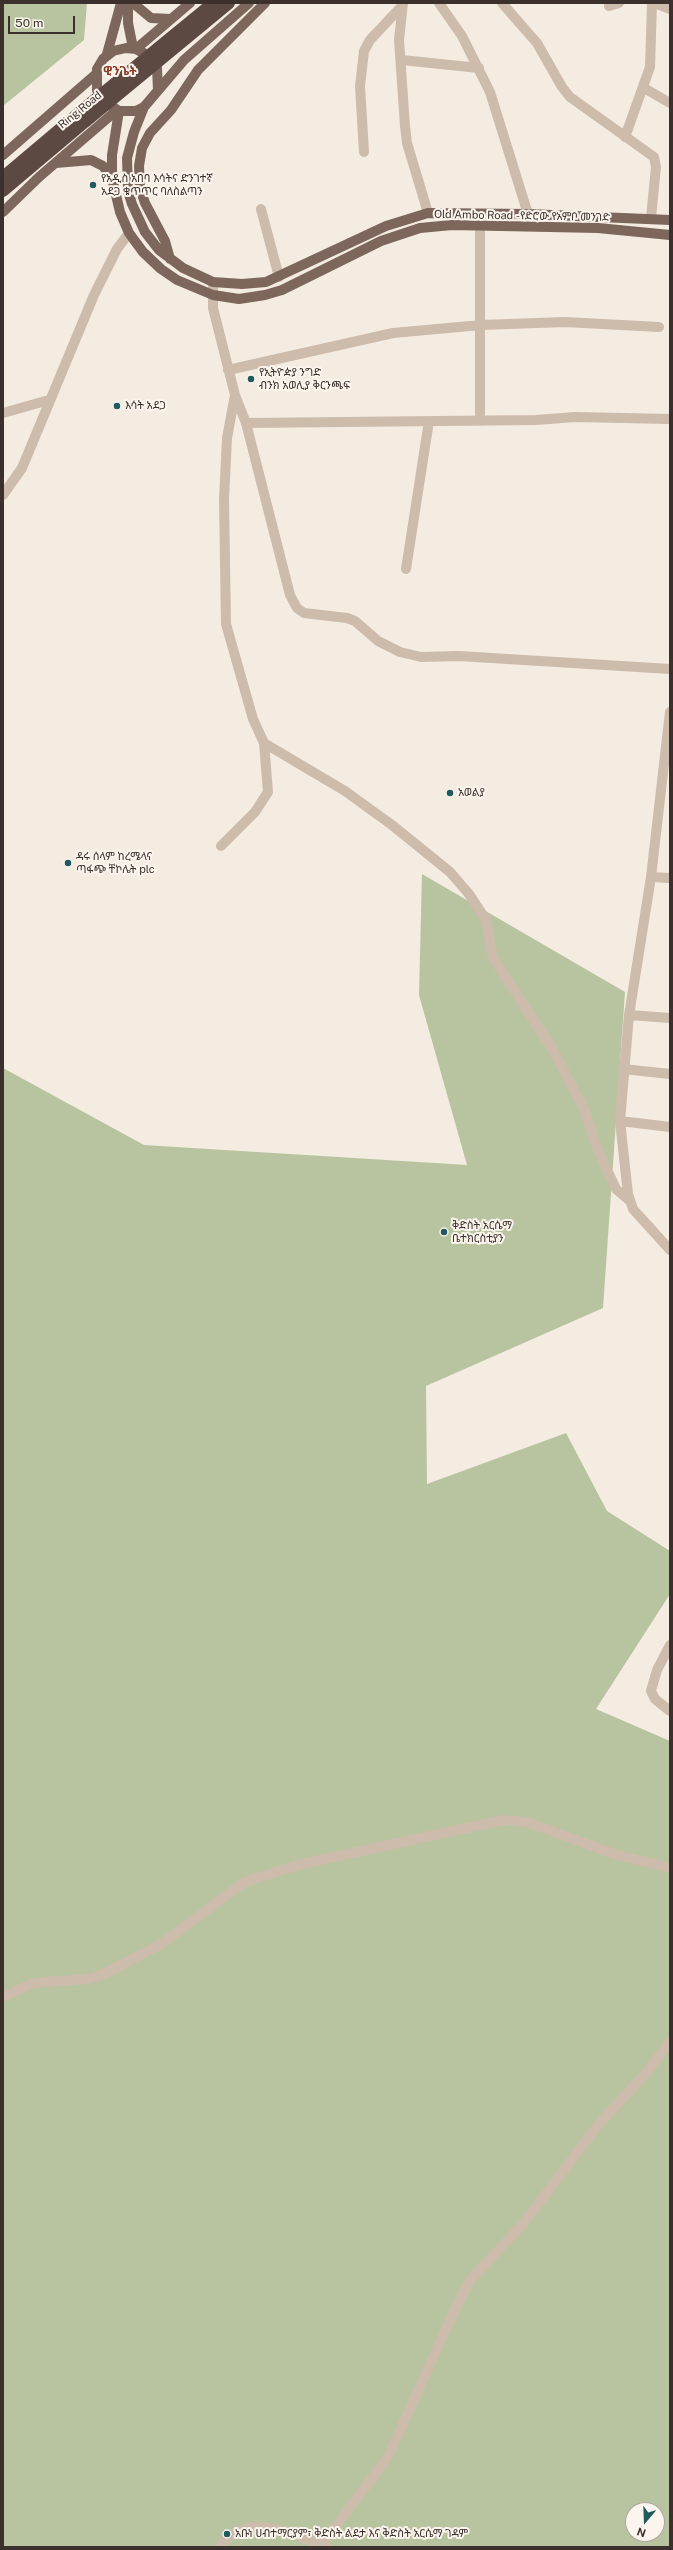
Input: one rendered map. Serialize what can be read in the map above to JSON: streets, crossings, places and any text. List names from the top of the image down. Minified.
{"streets":{"highway":["Ring Road"],"main road":["Old Ambo Road -የድሮው የአምቦ መንገድ"]},"crossings":[["Ring Road","Old Ambo Road -የድሮው የአምቦ መንገድ"]],"districts":["ዊንጌት"],"places":["የአዲስ አበባ እሳትና ድንገተኛ አደጋ ቁጥጥር ባለስልጣን","የኢትዮዽያ ንግድ ብንክ አወሊያ ቅርንጫፍ","እሳት አደጋ","አወልያ","ዳሩ ሰላም ከረሜላና ጣፋጭ ቸኮሌት plc","ቅድስት አርሴማ ቤተክርስቲያን","አቡነ ሀብተማርያም፣ ቅድስት ልደታ እና ቅድስት አርሴማ ገዳም"],"scale_bar":"50 m","north":"bottom"}
